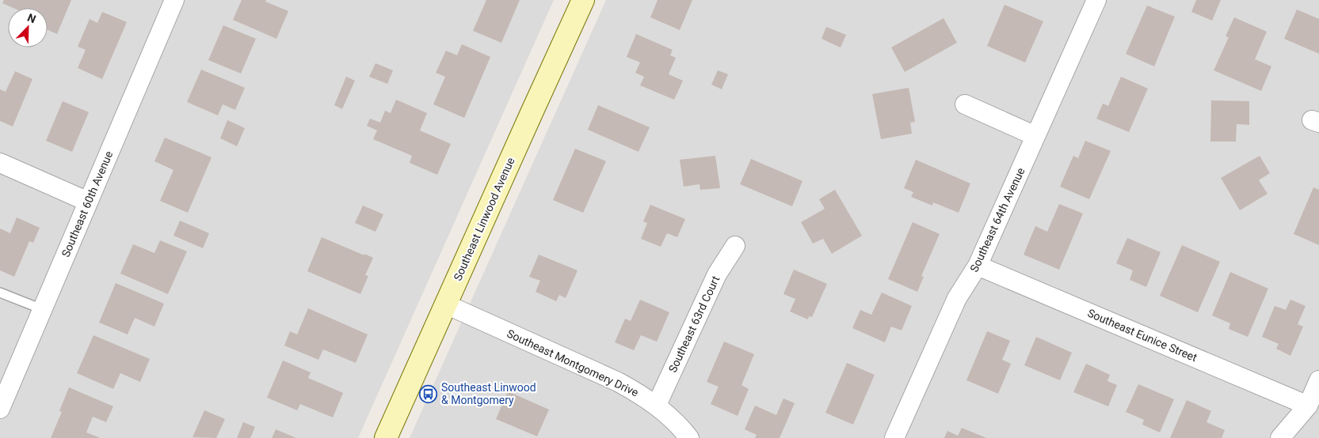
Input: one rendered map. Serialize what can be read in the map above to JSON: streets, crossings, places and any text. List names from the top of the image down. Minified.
{"streets":{"main road":["Southeast Linwood Avenue"],"street":["Southeast 60th Avenue","Southeast 64th Avenue","Southeast 63rd Court","Southeast Eunice Street","Southeast Montgomery Drive"]},"crossings":[["Southeast Linwood Avenue","Southeast Montgomery Drive"],["Southeast 64th Avenue","Southeast Eunice Street"],["Southeast 63rd Court","Southeast Montgomery Drive"]],"places":{"bus stop":["Southeast Linwood & Montgomery"]},"north":"top right"}
